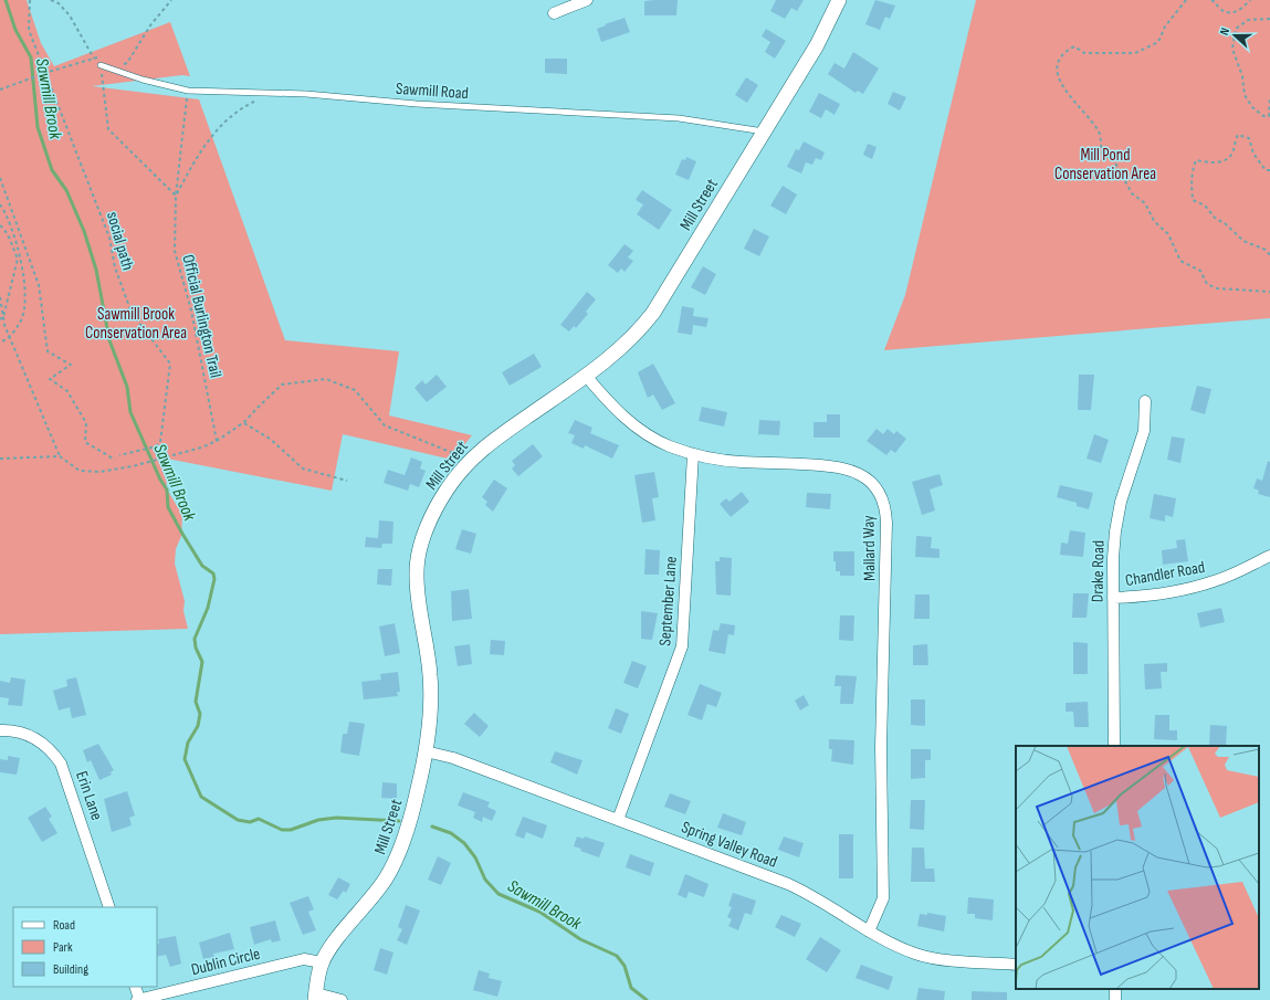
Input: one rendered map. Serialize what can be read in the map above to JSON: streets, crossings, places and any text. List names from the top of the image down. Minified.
{"streets":{"street":["Mill Street","Mallard Way","Drake Road","Chandler Road","September Lane","Erin Lane","Spring Valley Road","Dublin Circle"],"lane":["Sawmill Road"],"path":["social path","Official Burlington Trail"]},"crossings":[["Sawmill Road","Mill Street"],["Sawmill Road","Official Burlington Trail"],["Mill Street","Mallard Way"],["Mill Street","Spring Valley Road"],["Mill Street","Dublin Circle"],["Mallard Way","September Lane"],["Mallard Way","Spring Valley Road"],["Drake Road","Chandler Road"],["September Lane","Spring Valley Road"]],"water":["Sawmill Brook"],"parks":["Mill Pond Conservation Area","Sawmill Brook Conservation Area"],"legend":["Road","Park","Building"],"north":"left"}
